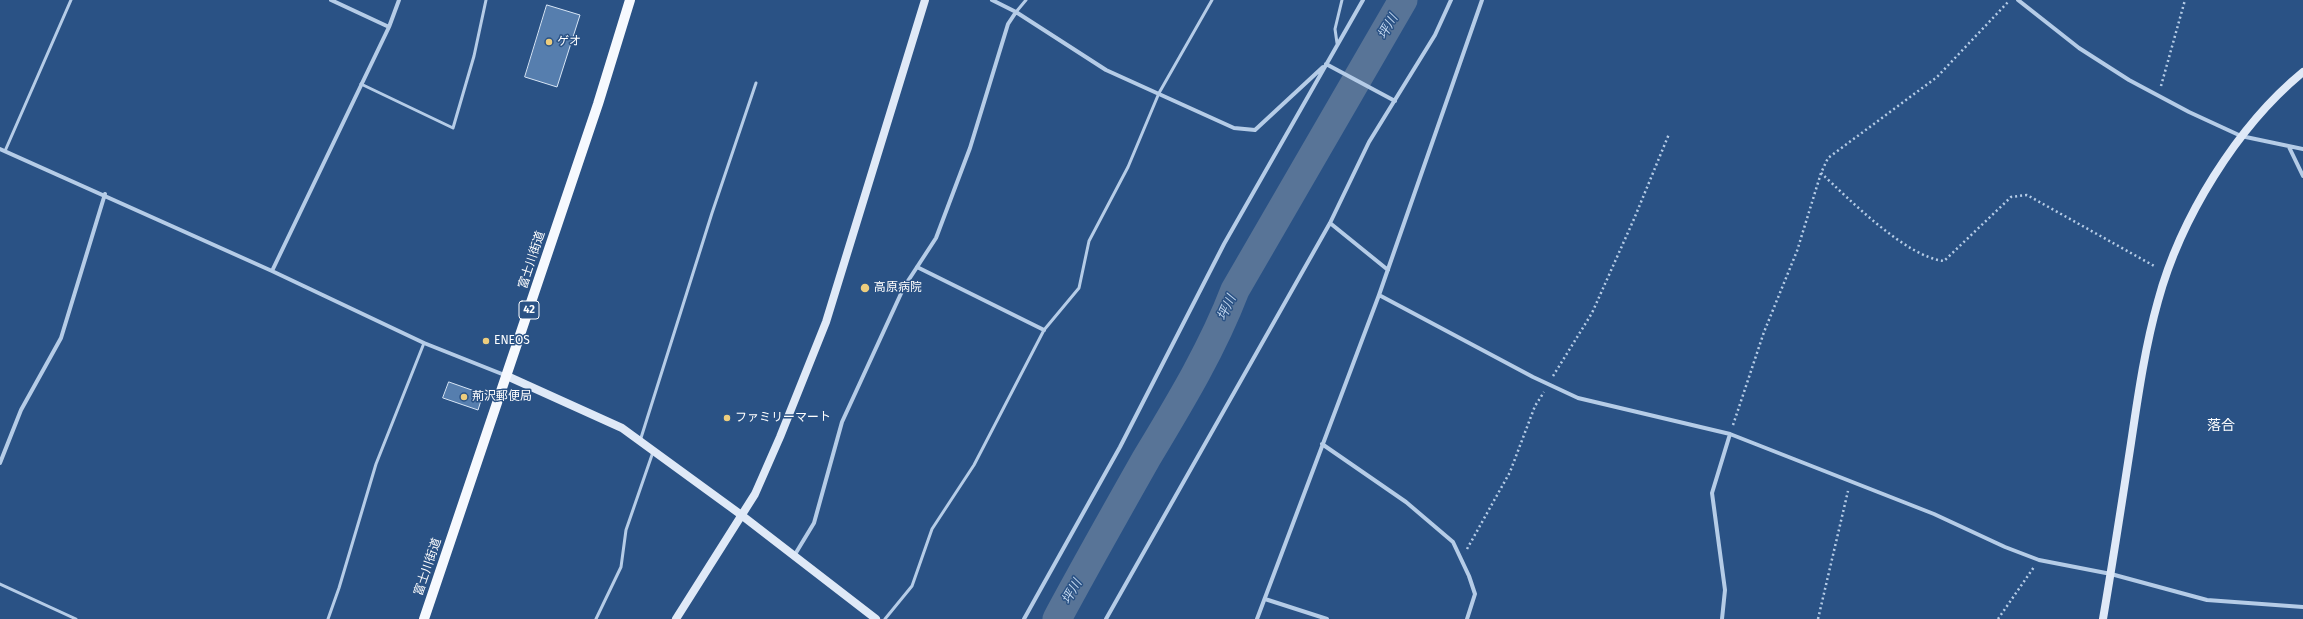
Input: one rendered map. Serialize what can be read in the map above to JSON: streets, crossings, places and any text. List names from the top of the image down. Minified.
{"streets":{"main road":["富士川街道","42"]},"districts":["落合"],"water":["坪川"],"places":["ゲオ","高原病院","ENEOS","荊沢郵便局","ファミリーマート"]}
